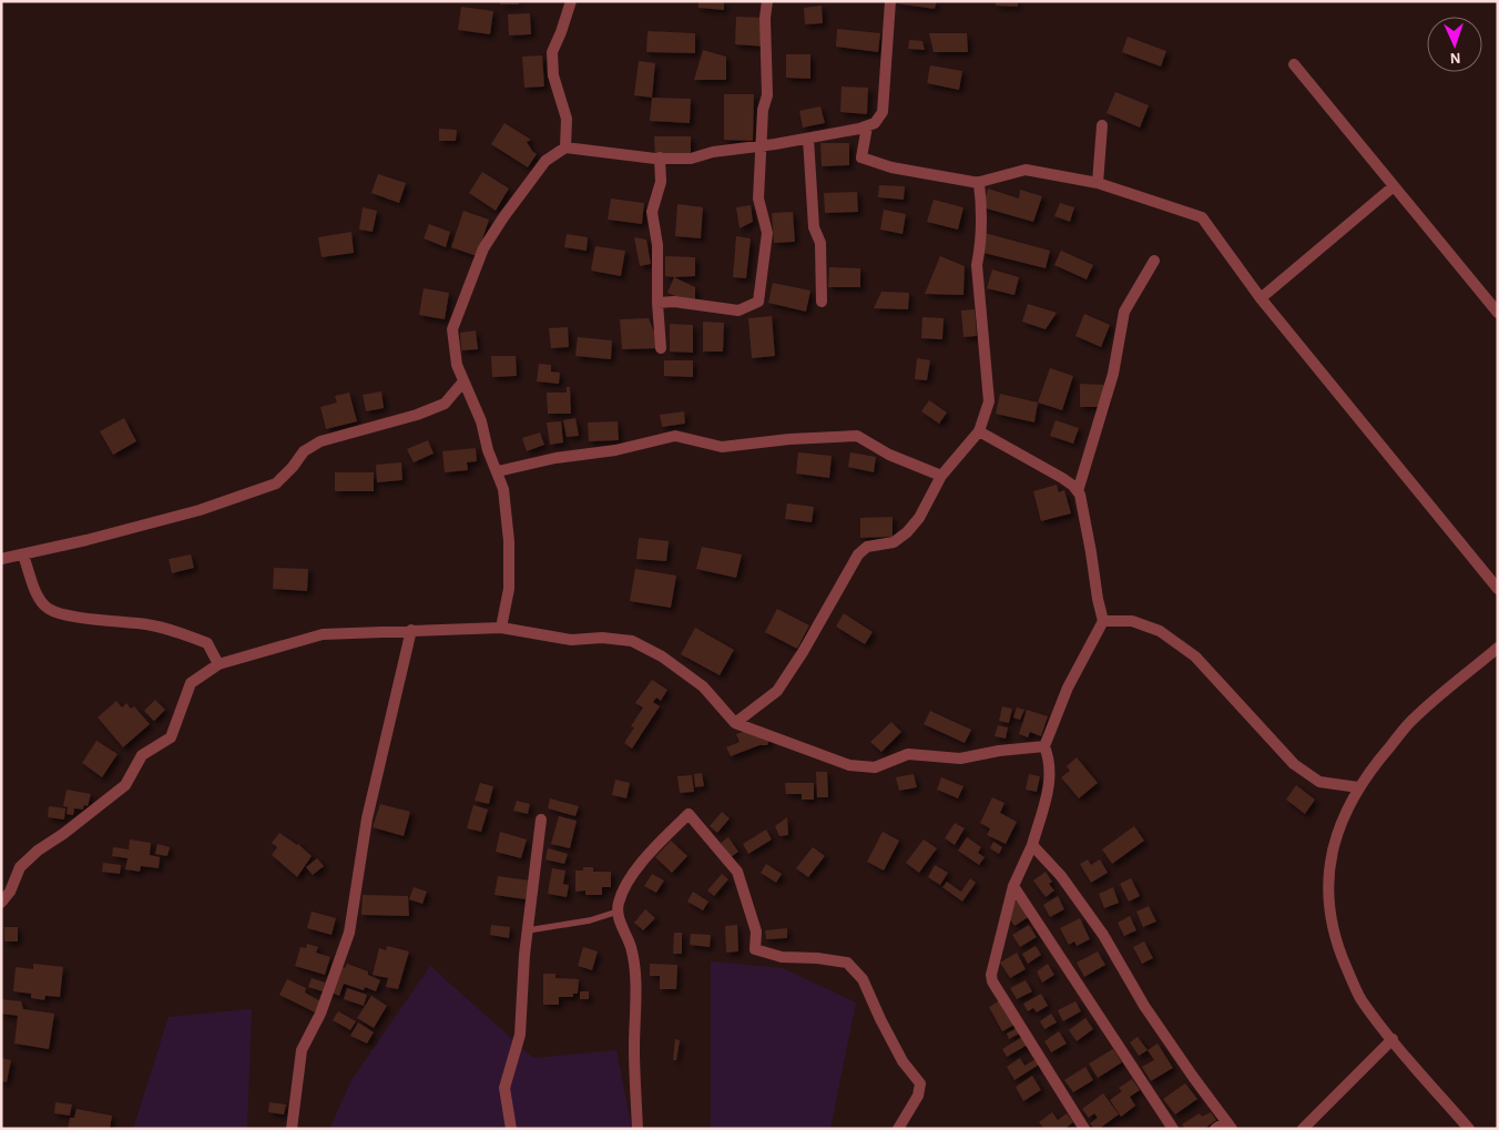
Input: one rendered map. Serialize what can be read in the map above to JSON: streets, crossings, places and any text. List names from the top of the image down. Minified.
{"north":"bottom"}
